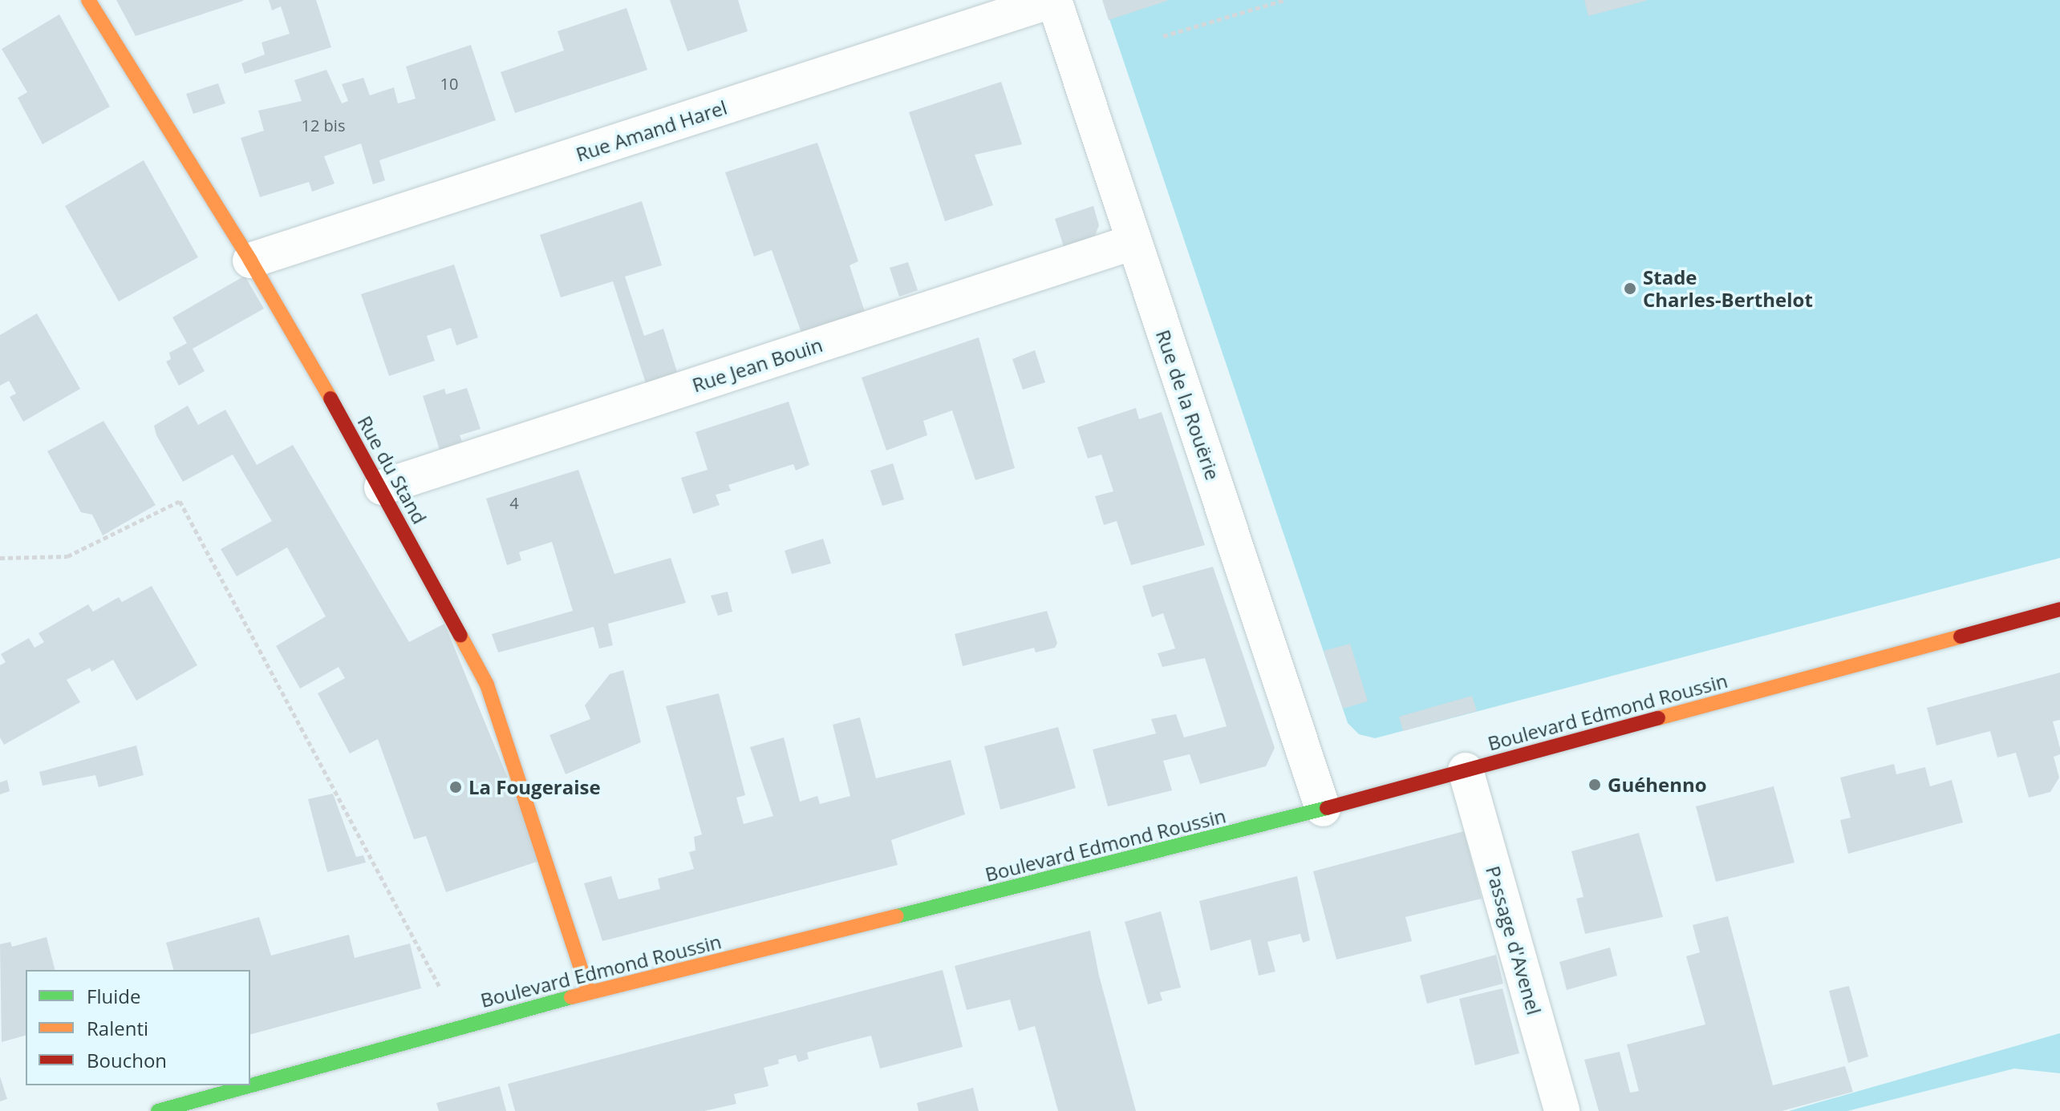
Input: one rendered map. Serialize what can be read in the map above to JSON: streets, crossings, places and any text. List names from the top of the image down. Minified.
{"streets":{"street":["Rue Amand Harel","Rue Jean Bouin","Rue de la Rouërie","Rue du Stand","Boulevard Edmond Roussin","Passage d'Avenel"]},"crossings":[["Rue Amand Harel","Rue de la Rouërie"],["Rue Amand Harel","Rue du Stand"],["Rue Jean Bouin","Rue de la Rouërie"],["Rue Jean Bouin","Rue du Stand"],["Rue de la Rouërie","Boulevard Edmond Roussin"],["Rue du Stand","Boulevard Edmond Roussin"],["Boulevard Edmond Roussin","Passage d'Avenel"]],"places":["Stade Charles-Berthelot","Guéhenno","La Fougeraise"],"house_numbers":["10","12 bis","4"],"legend":["Fluide","Ralenti","Bouchon"]}
